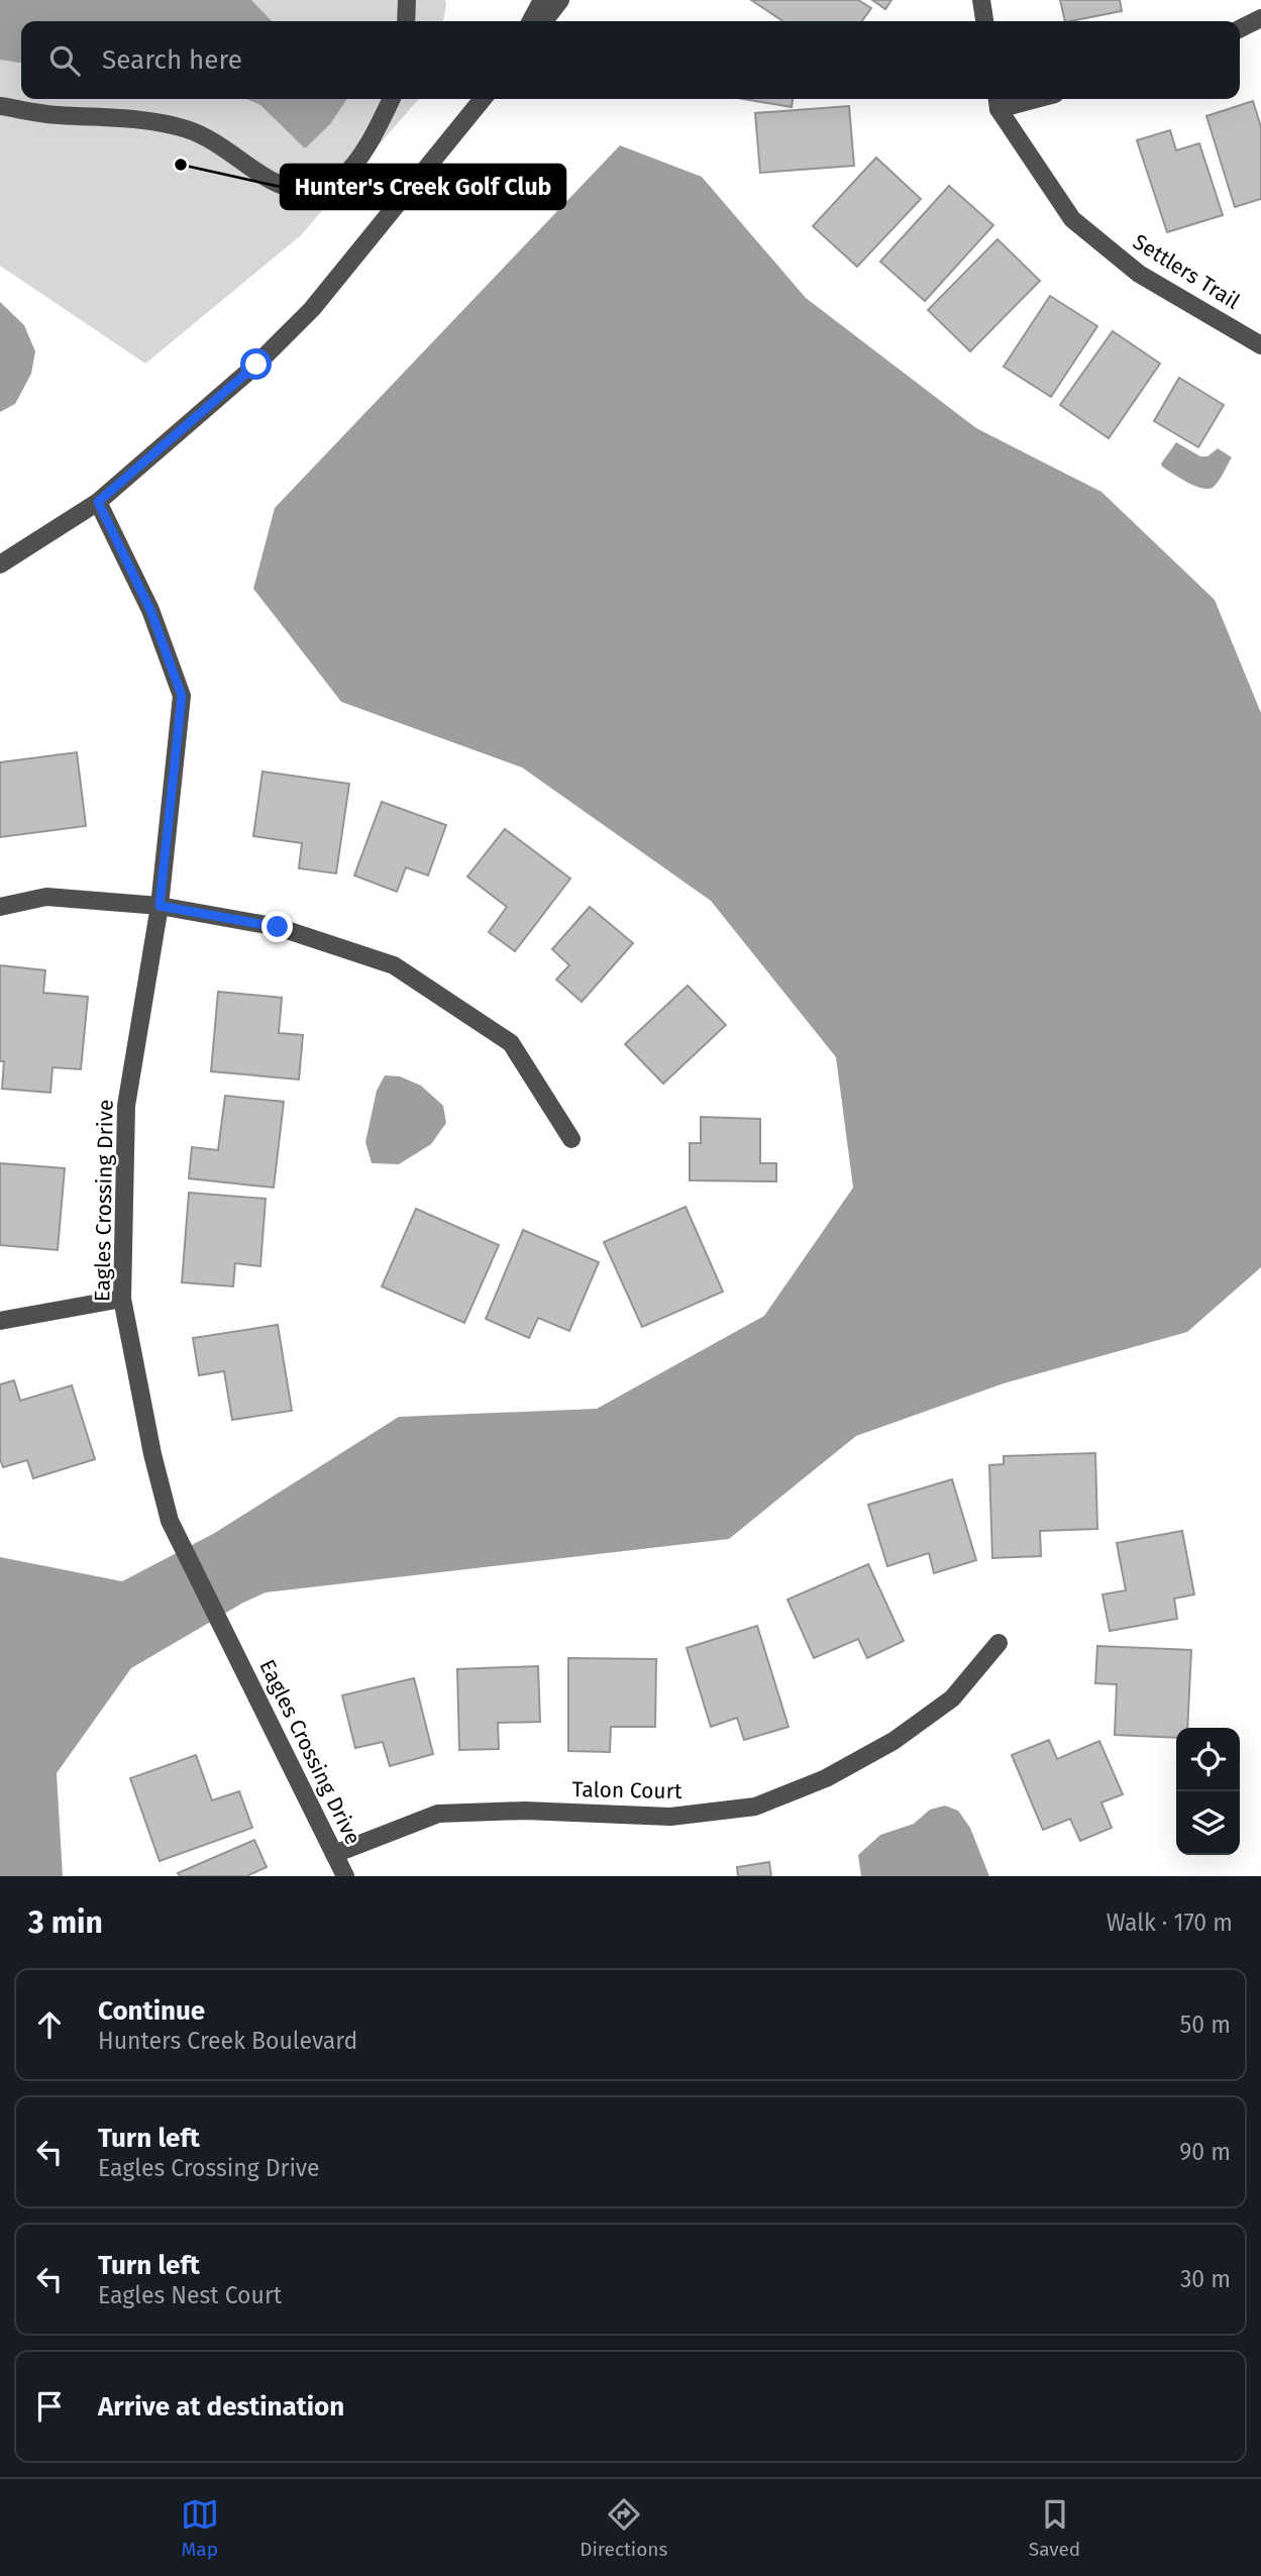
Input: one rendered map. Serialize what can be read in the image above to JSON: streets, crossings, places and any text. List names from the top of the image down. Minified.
{"streets":{"street":["Settlers Trail","Eagles Crossing Drive","Talon Court"]},"crossings":[["Eagles Crossing Drive","Talon Court"]],"places":["Hunter's Creek Golf Club"],"page":{"search":"Search here","heading":["3 min","Walk · 170 m"],"list":[["Continue","Hunters Creek Boulevard","50 m"],["Turn left","Eagles Crossing Drive","90 m"],["Turn left","Eagles Nest Court","30 m"],"Arrive at destination"],"nav":["Map","Directions","Saved"]}}
